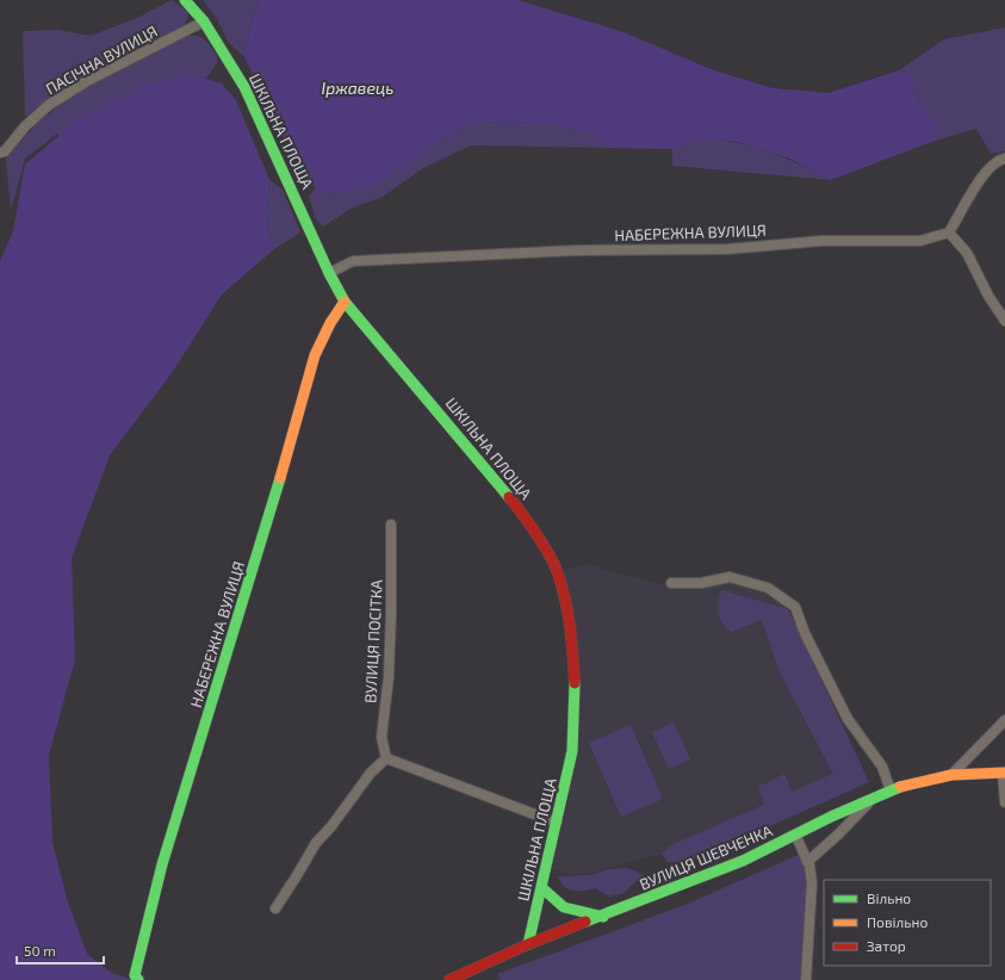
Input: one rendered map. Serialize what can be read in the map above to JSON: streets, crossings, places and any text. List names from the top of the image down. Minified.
{"streets":{"street":["ПАСІЧНА ВУЛИЦЯ","ШКІЛЬНА ПЛОЩА","НАБЕРЕЖНА ВУЛИЦЯ","ВУЛИЦЯ ПОСІТКА","ВУЛИЦЯ ШЕВЧЕНКА"]},"crossings":[["ПАСІЧНА ВУЛИЦЯ","ШКІЛЬНА ПЛОЩА"],["ШКІЛЬНА ПЛОЩА","НАБЕРЕЖНА ВУЛИЦЯ"],["ШКІЛЬНА ПЛОЩА","ВУЛИЦЯ ШЕВЧЕНКА"]],"water":["Іржавець"],"legend":["Вільно","Повільно","Затор"],"scale_bar":"50 m"}
